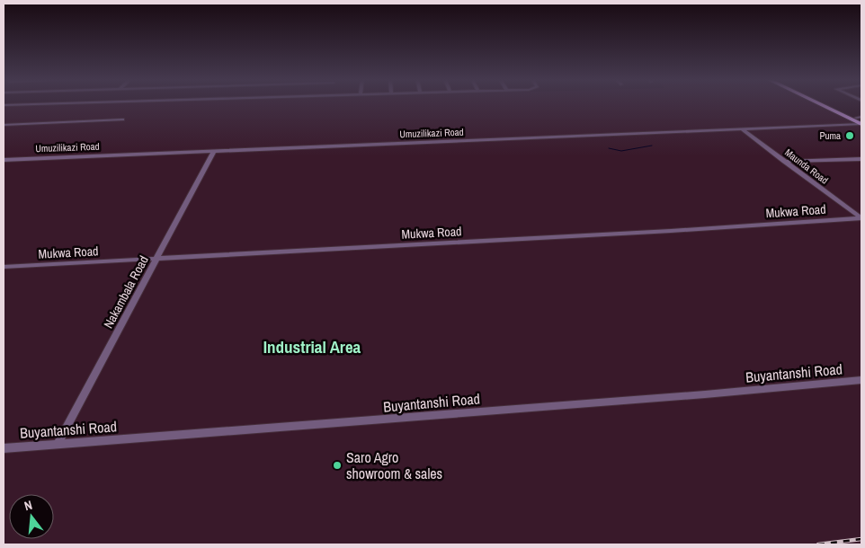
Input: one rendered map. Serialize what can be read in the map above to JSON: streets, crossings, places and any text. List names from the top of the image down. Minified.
{"streets":{"street":["Umuzilikazi Road","Maunda Road","Mukwa Road","Nakambala Road","Buyantanshi Road"]},"crossings":[["Umuzilikazi Road","Maunda Road"],["Umuzilikazi Road","Nakambala Road"],["Maunda Road","Mukwa Road"],["Mukwa Road","Nakambala Road"],["Nakambala Road","Buyantanshi Road"]],"districts":["Industrial Area"],"places":["Puma","Saro Agro showroom & sales"],"north":"top"}
